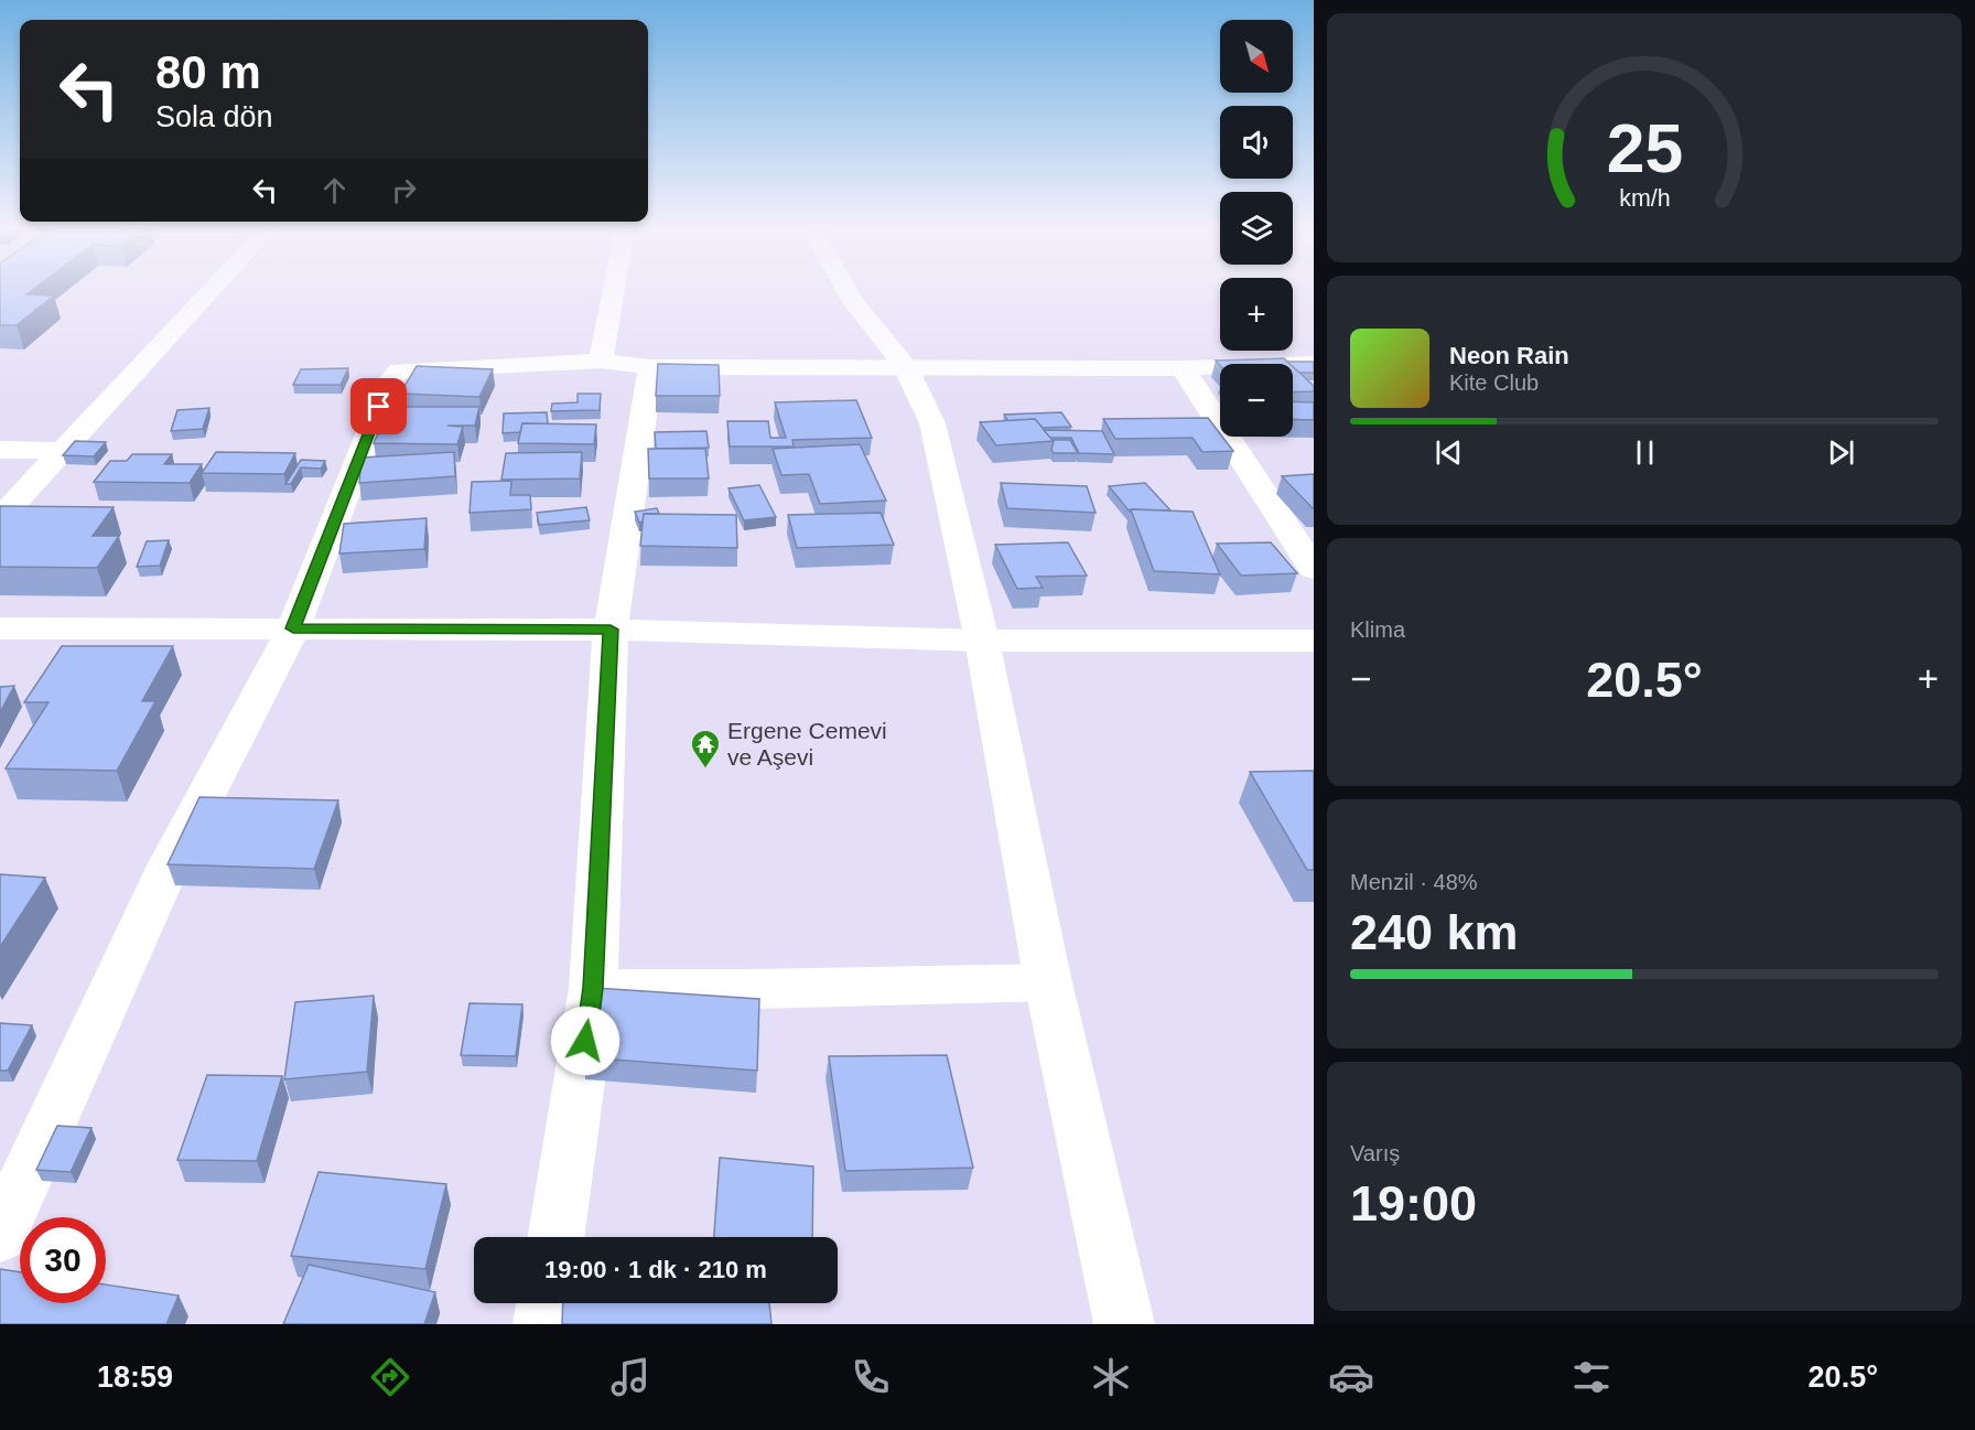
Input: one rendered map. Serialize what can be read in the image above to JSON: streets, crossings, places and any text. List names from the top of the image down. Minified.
{"places":{"temple":["Ergene Cemevi ve Aşevi"]},"north":"bottom right","page":{"map_buttons":["+","−"],"turn":["80 m","Sola dön"],"song":["Neon Rain","Kite Club"],"tile":["Klima",["Menzil · 48%","240 km"],["Varış","19:00"]],"heat":["−","20.5°","+"],"limit":"30","trip":"19:00 · 1 dk · 210 m","tabs":["18:59","20.5°"],"gauge":["25","km/h"]}}
